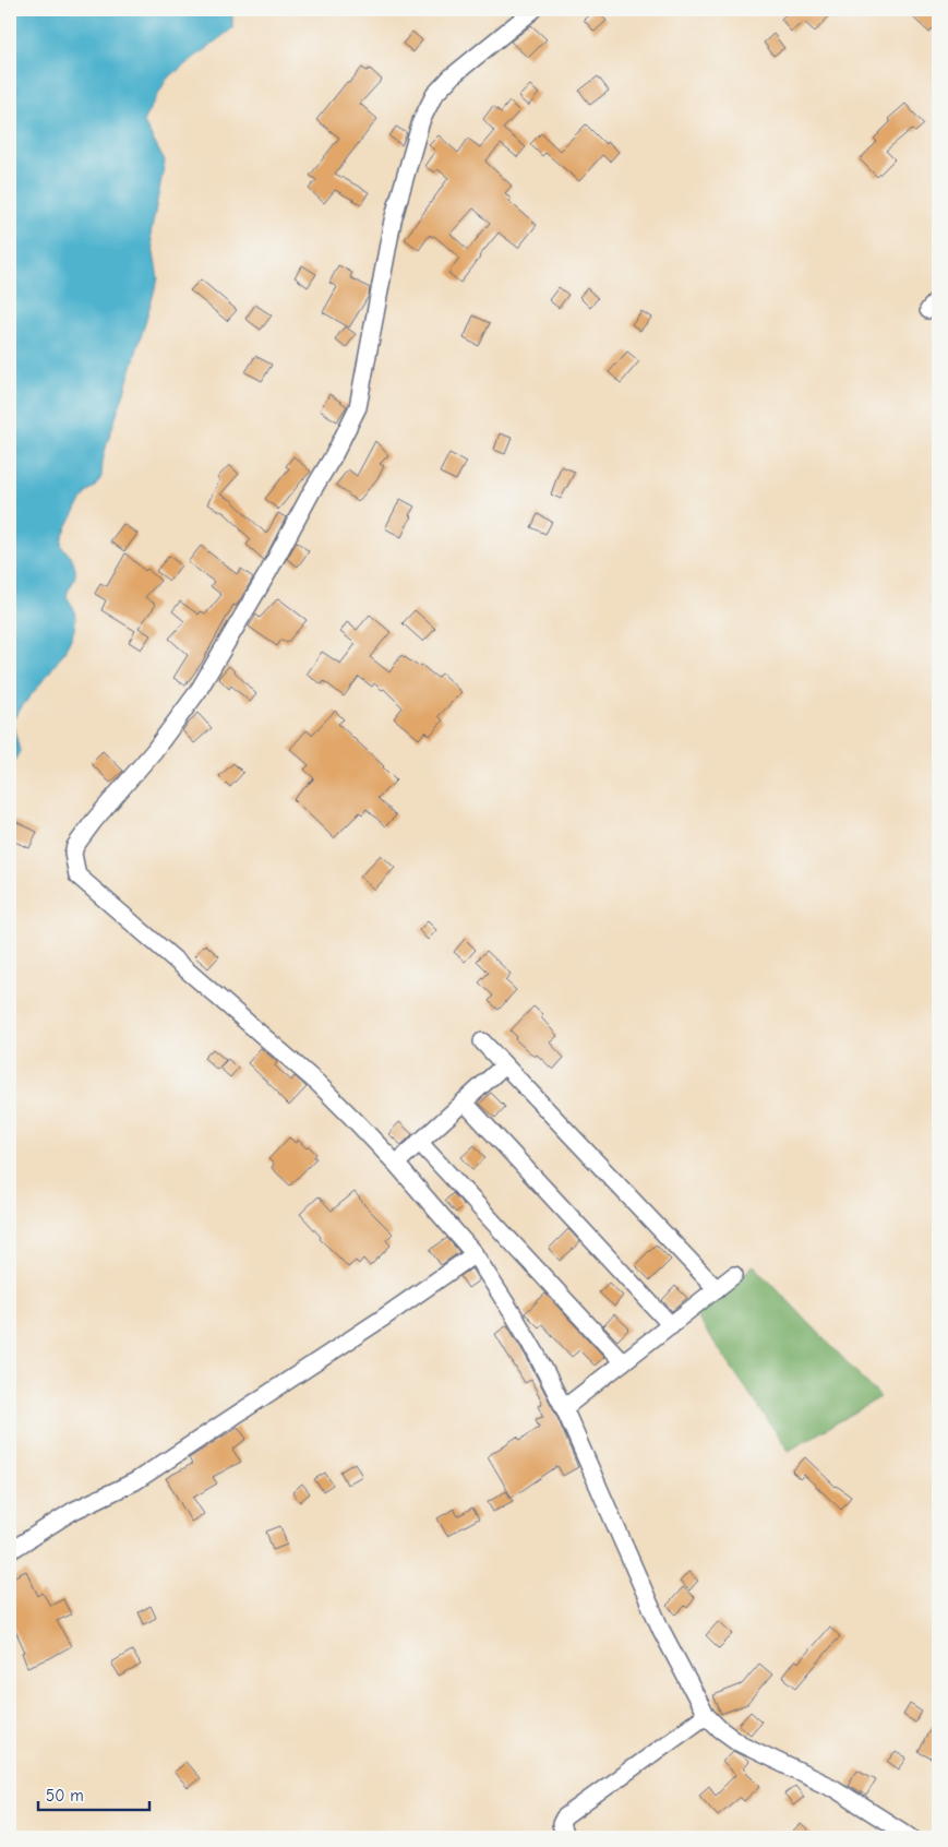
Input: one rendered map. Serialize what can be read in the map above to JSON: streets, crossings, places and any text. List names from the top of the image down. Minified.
{"scale_bar":"50 m"}
